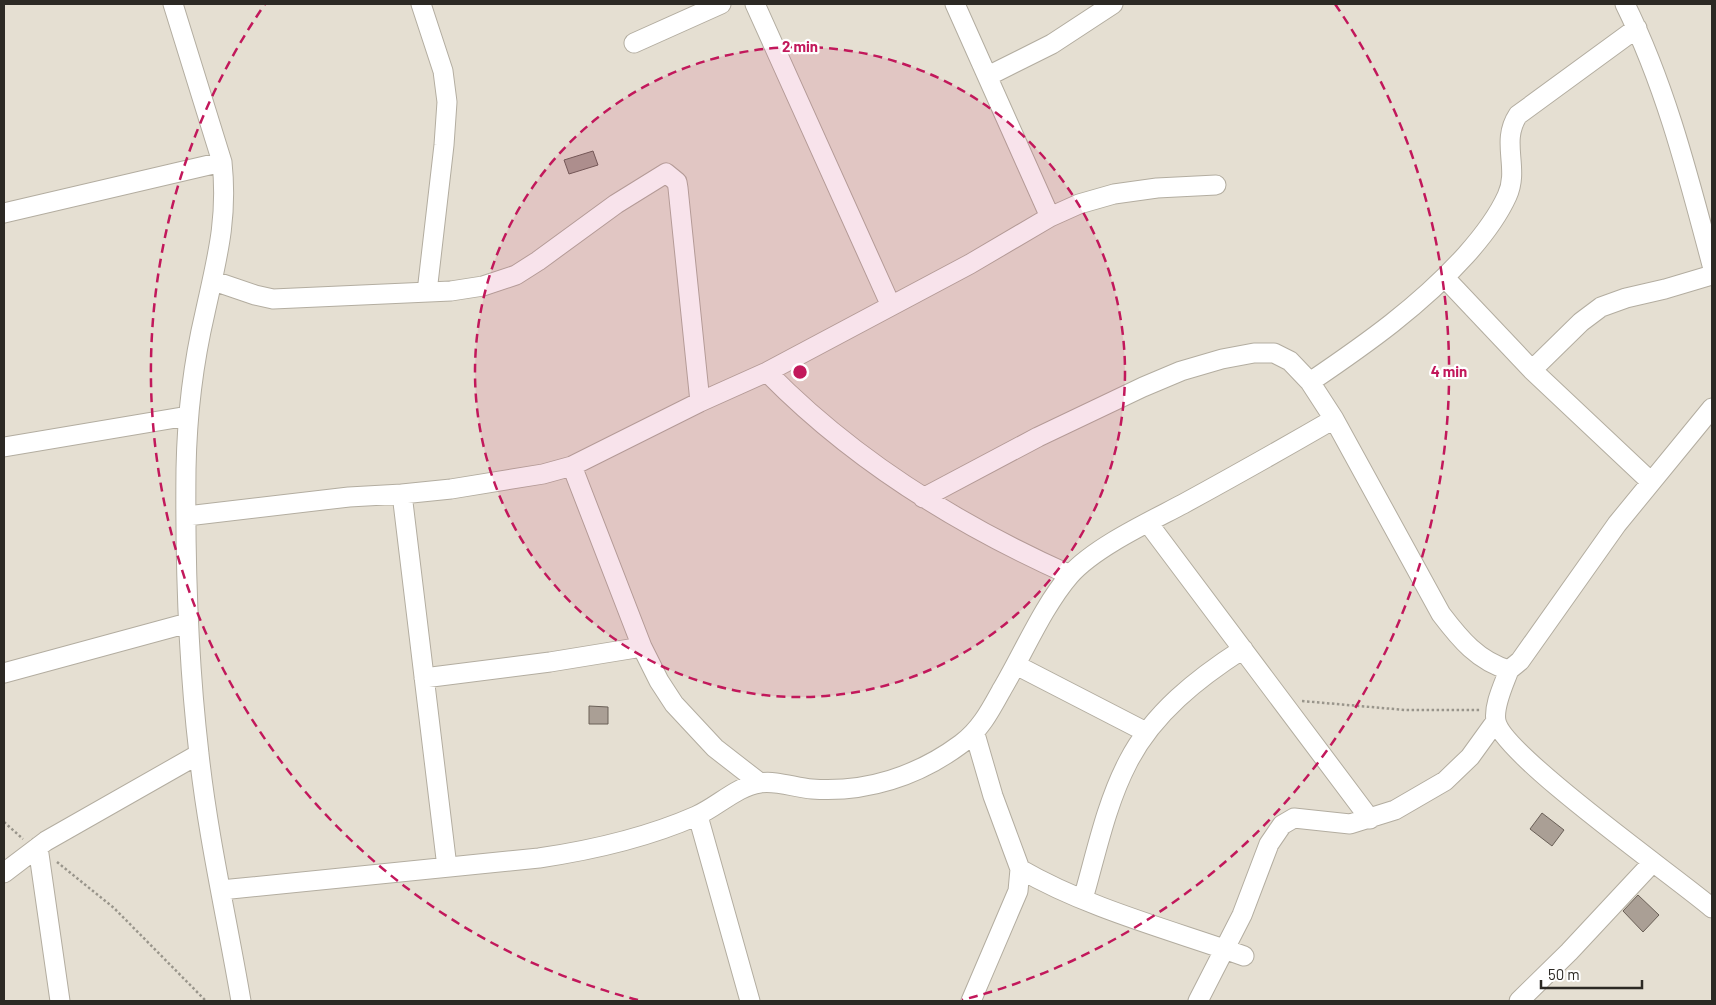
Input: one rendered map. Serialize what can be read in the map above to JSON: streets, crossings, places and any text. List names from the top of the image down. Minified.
{"scale_bar":"50 m","rings":["2 min","4 min"]}
